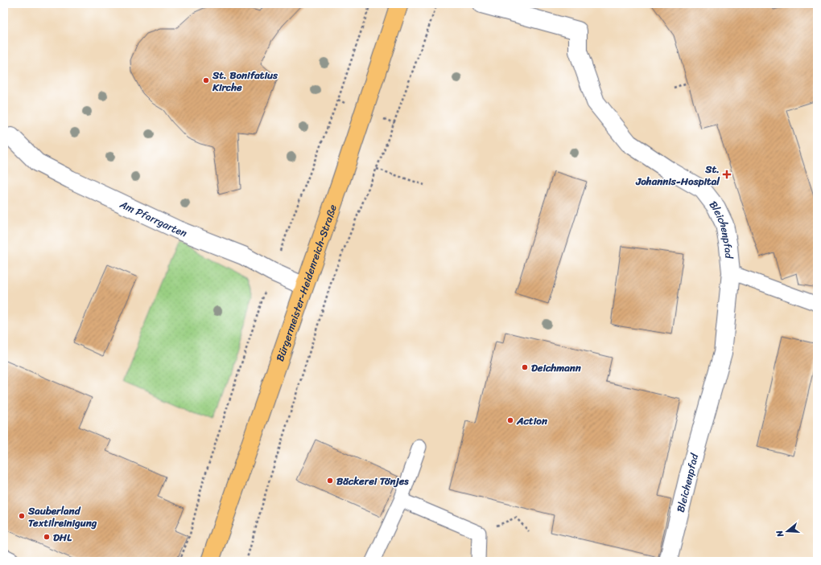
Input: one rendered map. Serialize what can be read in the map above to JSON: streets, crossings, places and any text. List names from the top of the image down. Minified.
{"streets":{"main road":["Bürgermeister-Heidenreich-Straße"],"street":["Am Pfarrgarten","Bleichenpfad"]},"crossings":[["Am Pfarrgarten","Bürgermeister-Heidenreich-Straße"]],"places":{"other":["St. Bonifatius Kirche","Deichmann","Action","Bäckerei Tönjes","Sauberland Textilreinigung","DHL"],"health":["St. Johannis-Hospital"]},"north":"left"}
